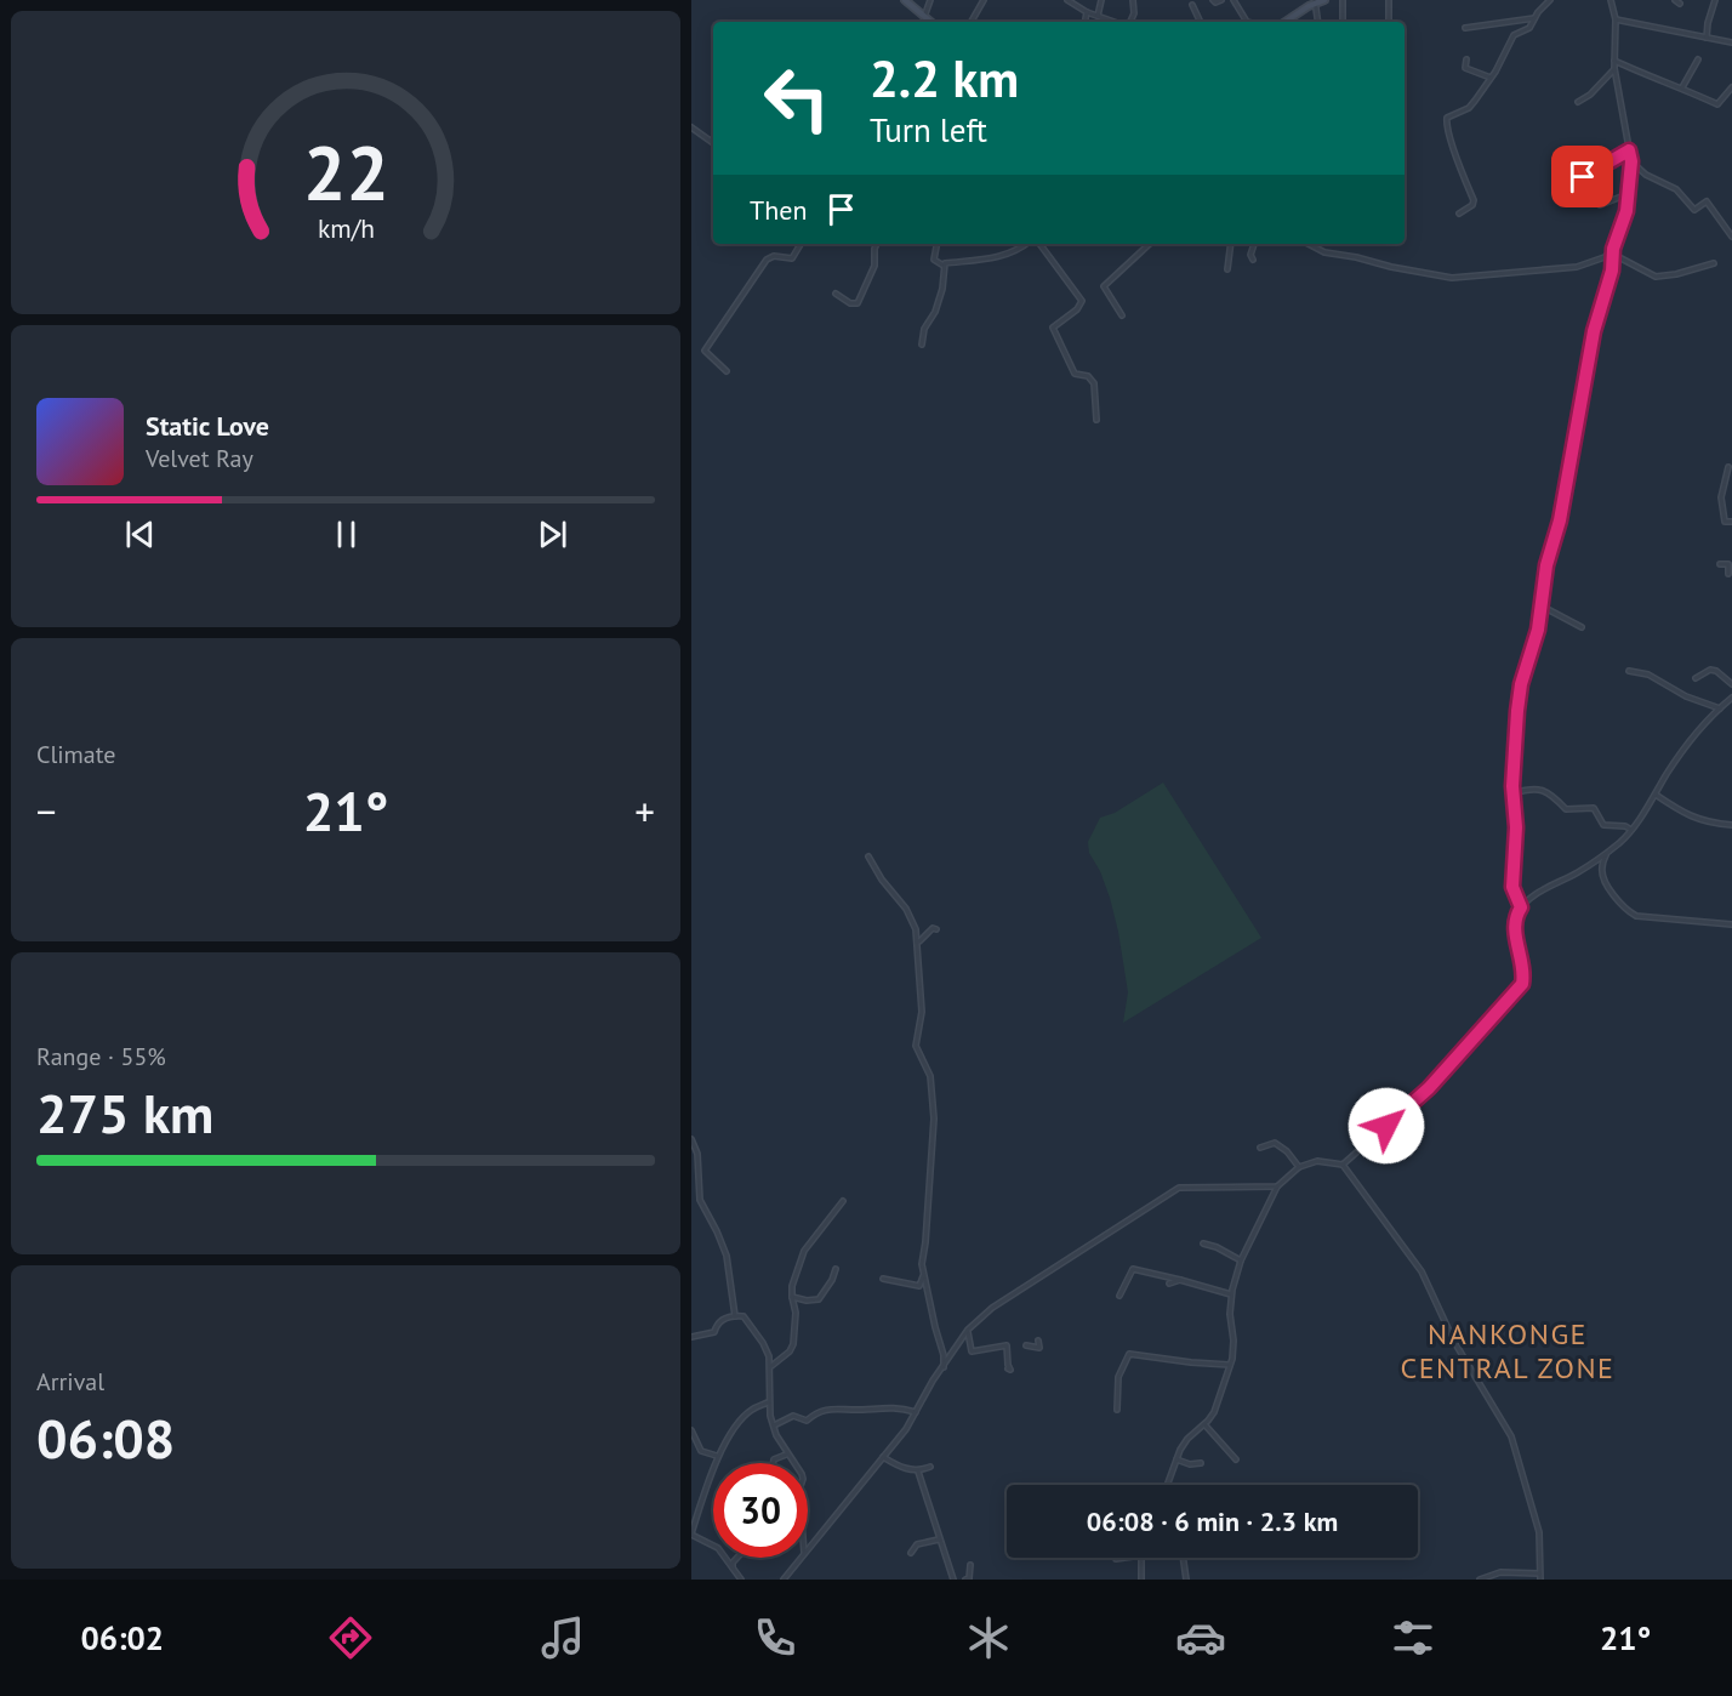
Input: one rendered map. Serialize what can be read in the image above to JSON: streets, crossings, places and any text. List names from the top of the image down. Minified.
{"districts":["NANKONGE CENTRAL ZONE"],"page":{"turn":["2.2 km","Turn left"],"then":"Then","song":["Static Love","Velvet Ray"],"tile":["Climate",["Range · 55%","275 km"],["Arrival","06:08"]],"heat":["−","21°","+"],"limit":"30","trip":"06:08 · 6 min · 2.3 km","tabs":["06:02","21°"],"gauge":["22","km/h"]}}
